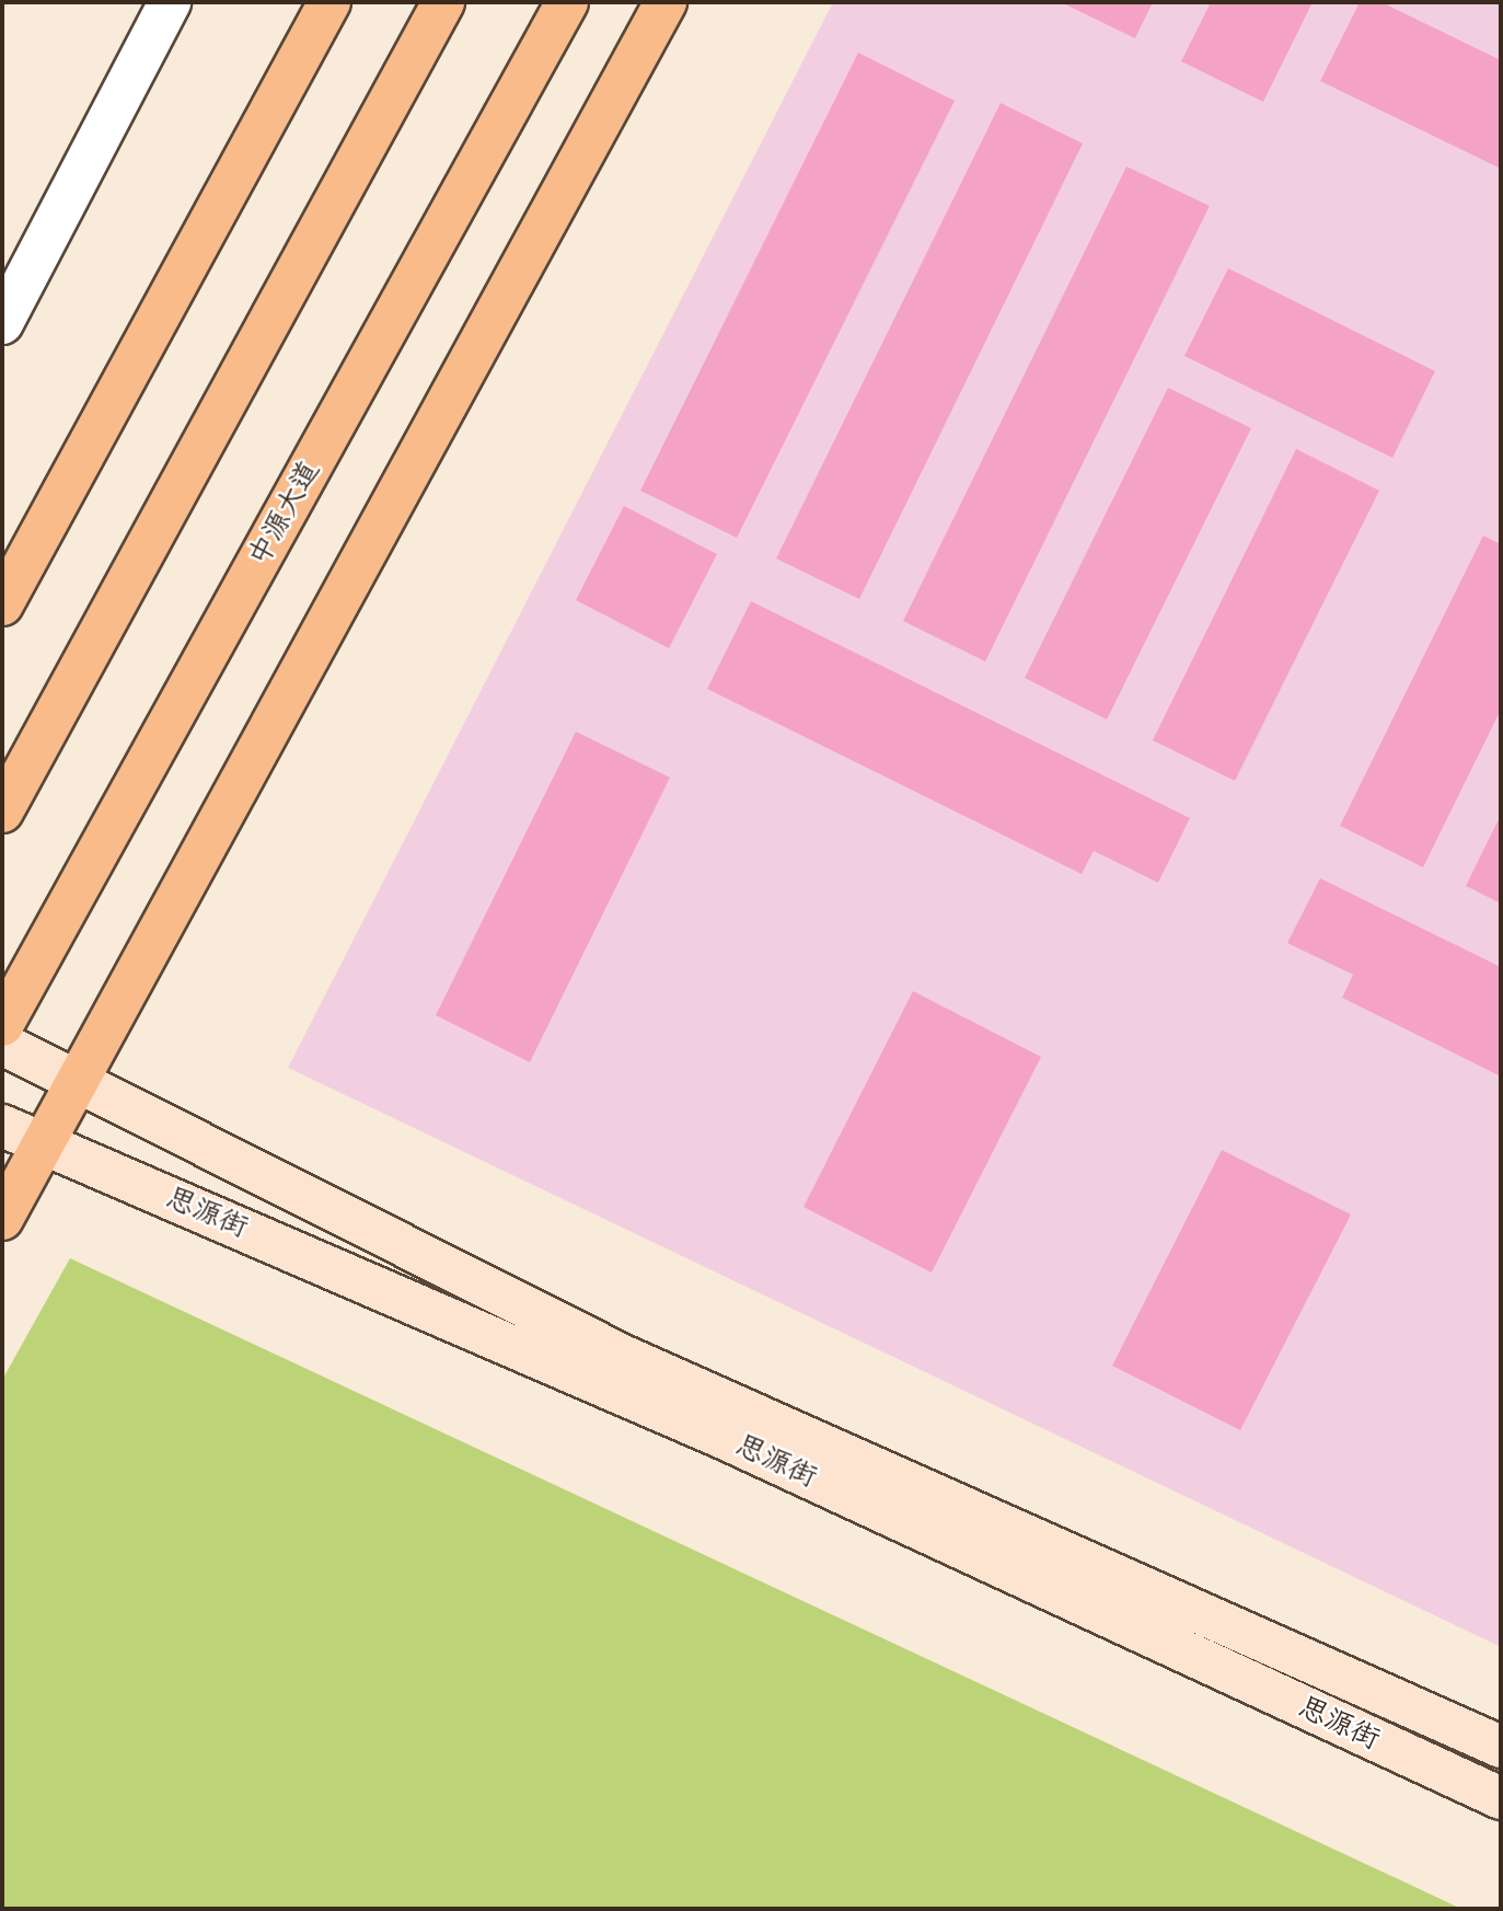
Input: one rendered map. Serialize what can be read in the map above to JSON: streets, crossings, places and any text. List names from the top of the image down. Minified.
{"streets":{"highway":["中源大道"],"main road":["思源街"]}}
